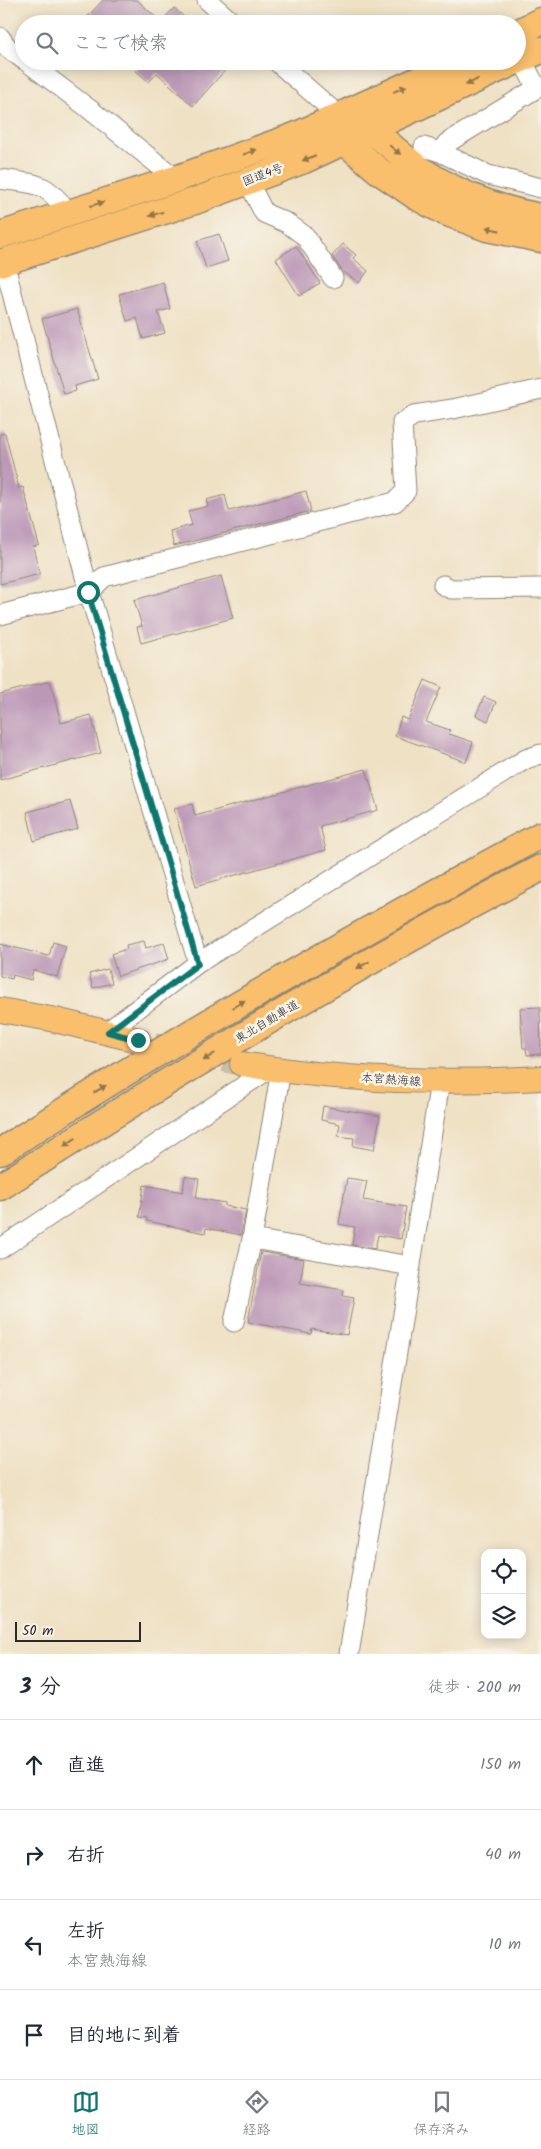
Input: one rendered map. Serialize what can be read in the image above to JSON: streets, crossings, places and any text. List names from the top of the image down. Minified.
{"streets":{"highway":["国道4号","東北自動車道"],"main road":["本宮熱海線"]},"scale_bar":"50 m","page":{"search":"ここで検索","scale":"50 m","heading":["3 分","徒歩 · 200 m"],"list":[["直進","150 m"],["右折","40 m"],["左折","本宮熱海線","10 m"],"目的地に到着"],"nav":["地図","経路","保存済み"]}}
